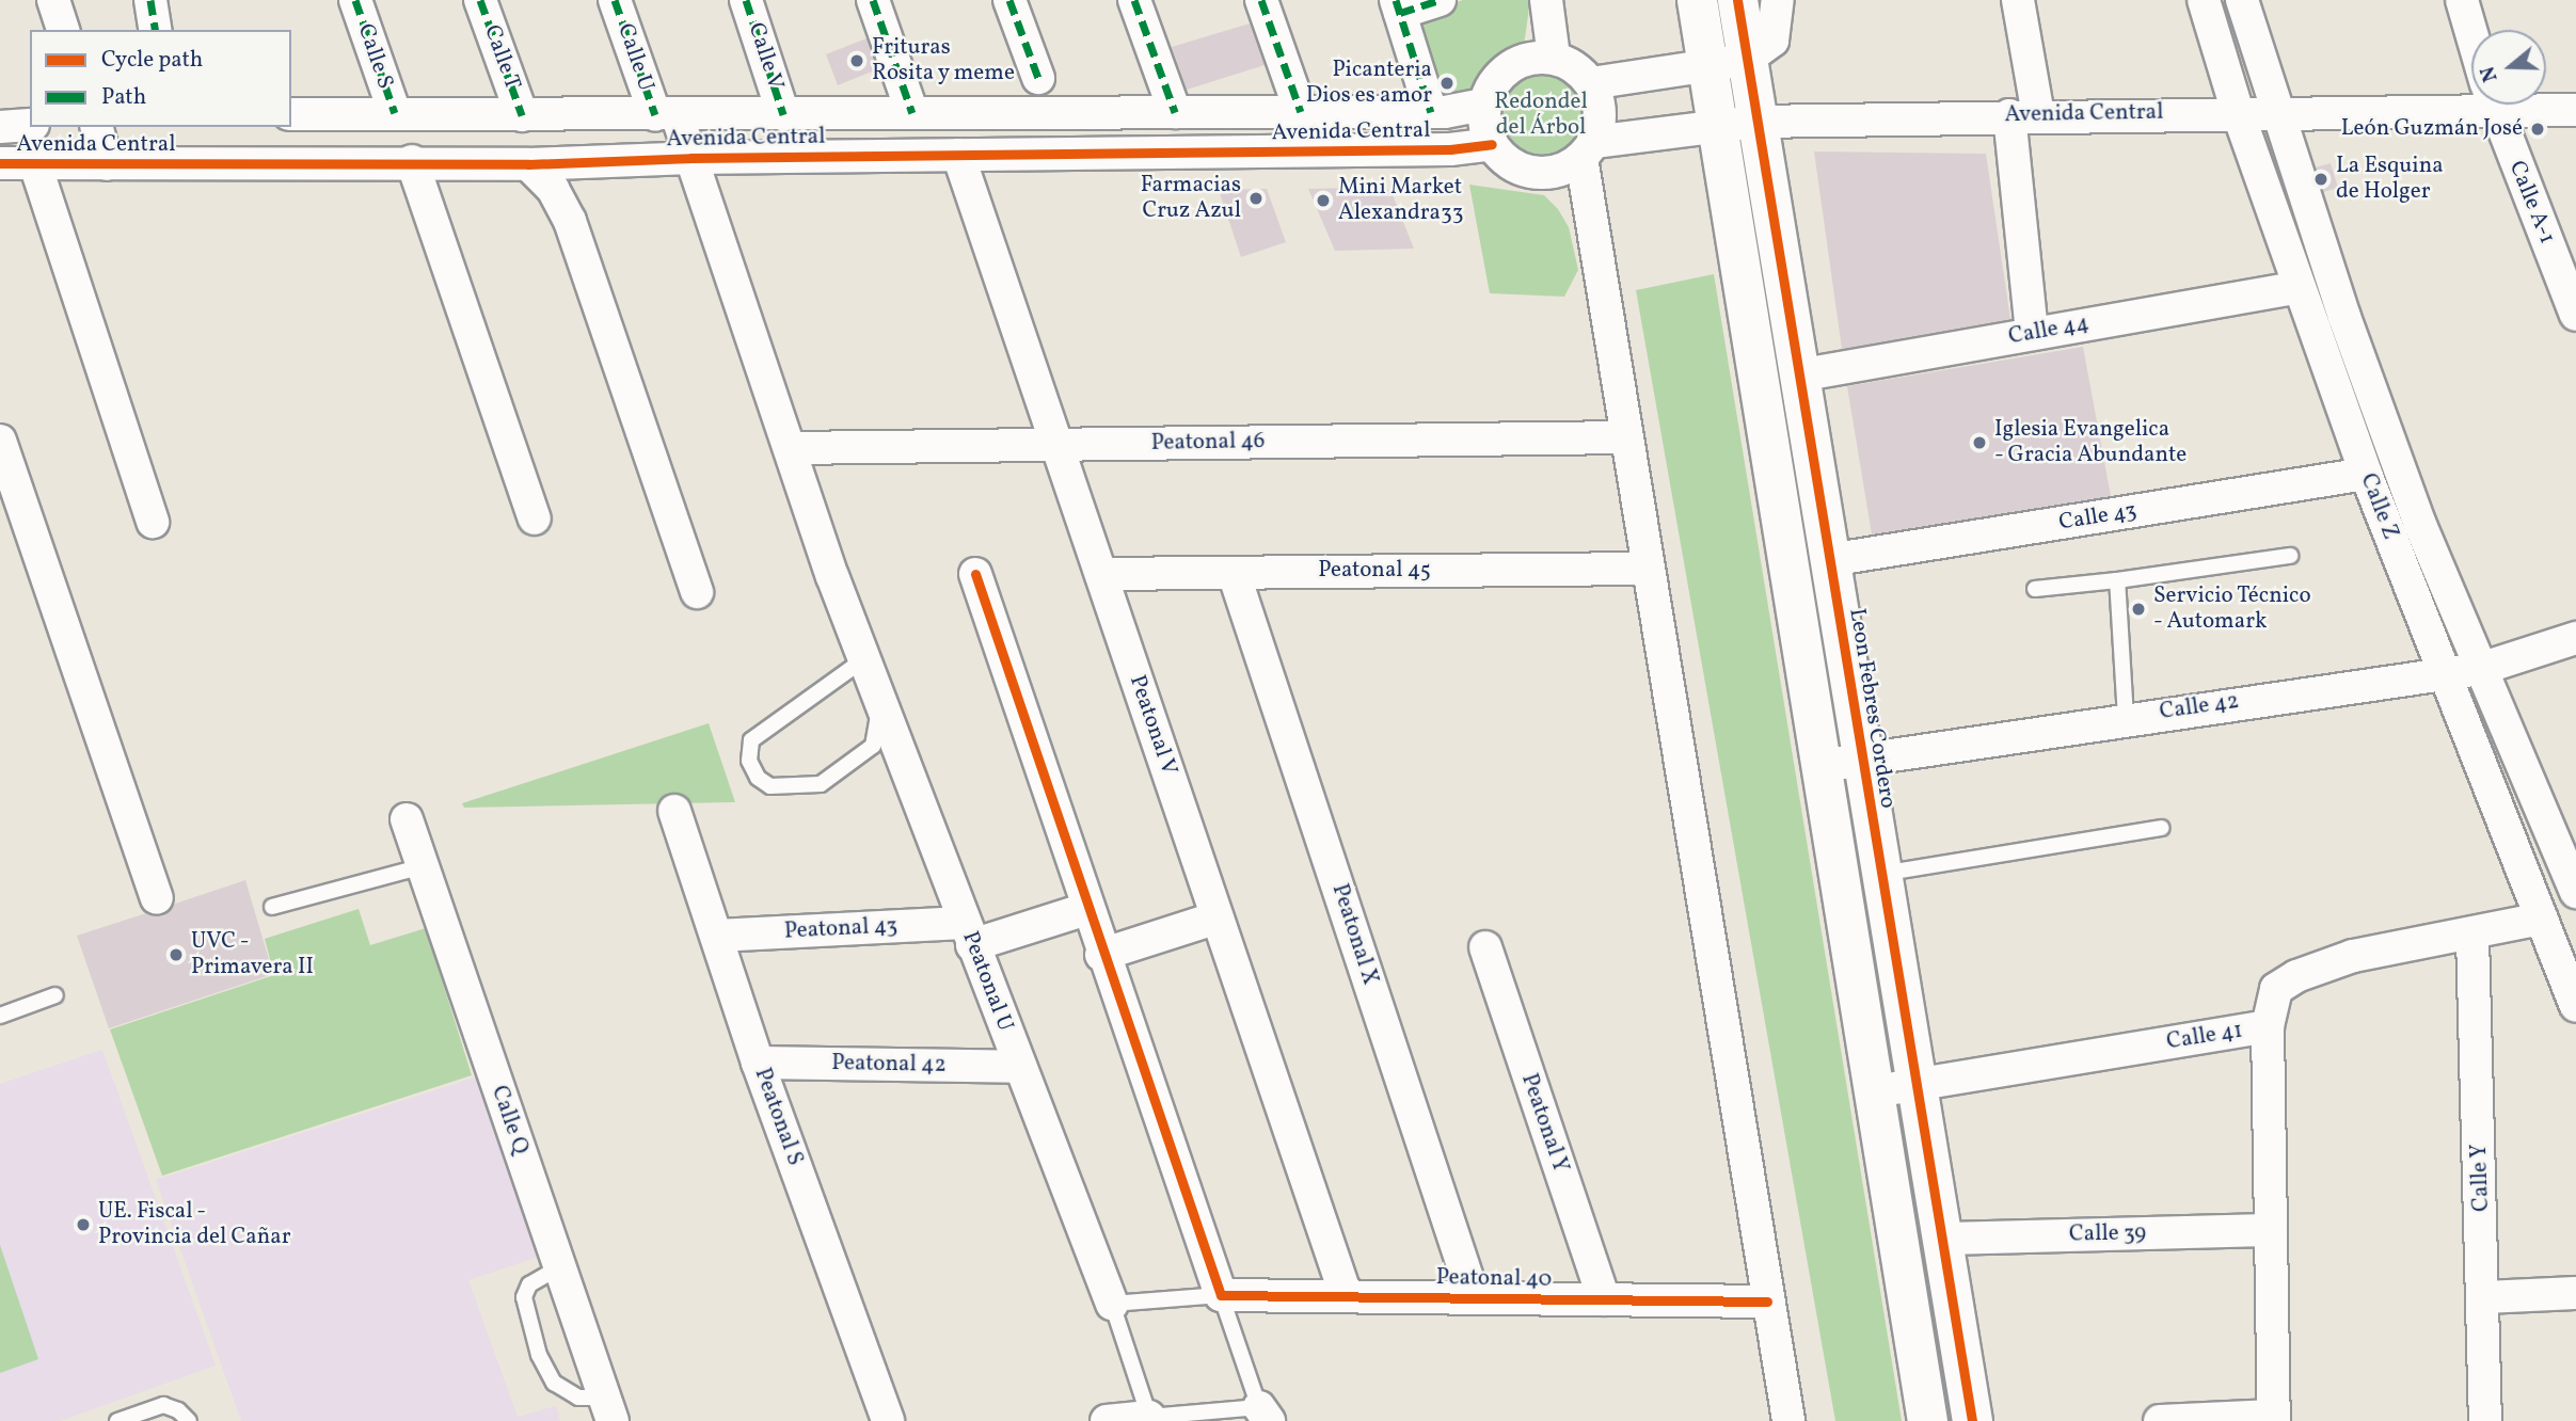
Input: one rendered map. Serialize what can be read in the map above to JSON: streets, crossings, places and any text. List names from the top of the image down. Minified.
{"streets":{"street":["Calle S","Calle V","Calle T","Calle U","Avenida Central","Calle A-1","Calle 44","Peatonal 46","Calle Z","Calle 43","Peatonal 45","Calle 42","Leon Febres Cordero","Peatonal V","Peatonal 43","Peatonal X","Peatonal U","Calle 41","Peatonal 42","Peatonal S","Calle Q","Peatonal Y","Calle Y","Calle 39","Peatonal 40"]},"crossings":[["Calle S","Avenida Central"],["Calle V","Avenida Central"],["Calle T","Avenida Central"],["Calle U","Avenida Central"],["Calle U","Peatonal 46"],["Calle U","Peatonal U"],["Avenida Central","Calle Z"],["Avenida Central","Leon Febres Cordero"],["Avenida Central","Peatonal V"],["Calle 44","Calle Z"],["Calle 44","Leon Febres Cordero"],["Peatonal 46","Peatonal V"],["Peatonal 46","Peatonal U"],["Calle Z","Calle 43"],["Calle Z","Calle 42"],["Calle Z","Calle 41"],["Calle 43","Leon Febres Cordero"],["Peatonal 45","Peatonal V"],["Peatonal 45","Peatonal X"],["Calle 42","Leon Febres Cordero"],["Leon Febres Cordero","Calle 41"],["Leon Febres Cordero","Calle 39"],["Peatonal V","Peatonal 40"],["Peatonal 43","Peatonal U"],["Peatonal 43","Peatonal S"],["Peatonal X","Peatonal 40"],["Peatonal U","Peatonal 42"],["Peatonal U","Peatonal 40"],["Calle 41","Calle Y"],["Peatonal 42","Peatonal S"],["Peatonal Y","Peatonal 40"]],"parks":["Redondel del Árbol"],"places":["Frituras Rosita y meme","Picanteria Dios es amor","León Guzmán José","La Esquina de Holger","Farmacias Cruz Azul","Mini Market Alexandra33","Iglesia Evangelica - Gracia Abundante","Servicio Técnico - Automark","UVC - Primavera II","UE. Fiscal - Provincia del Cañar"],"legend":["Cycle path","Path"],"north":"left"}
